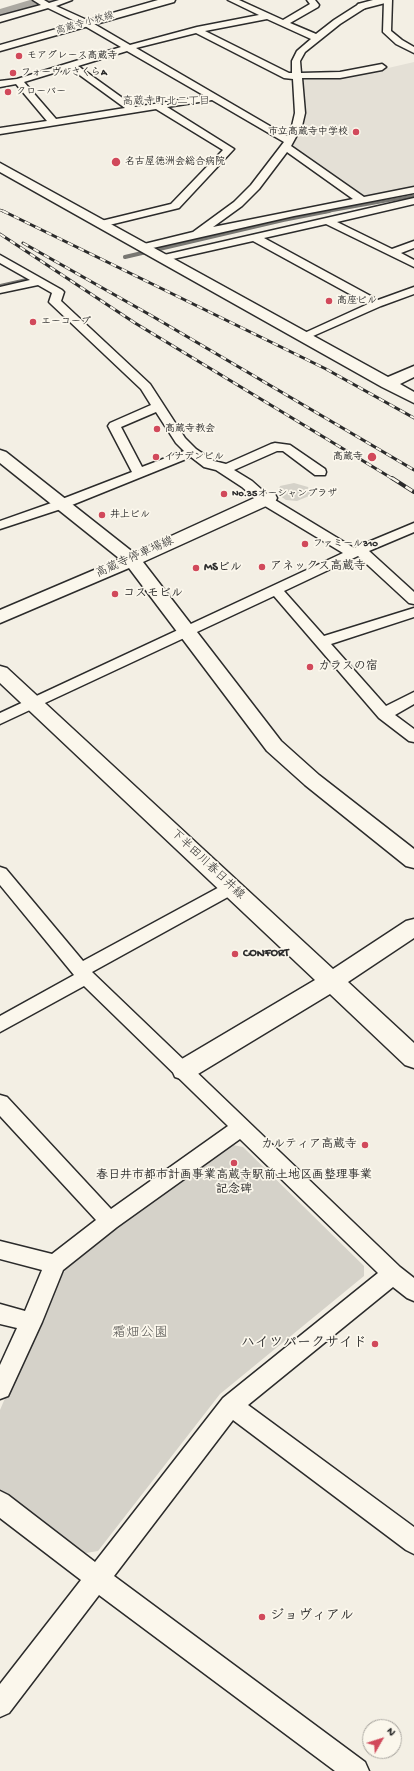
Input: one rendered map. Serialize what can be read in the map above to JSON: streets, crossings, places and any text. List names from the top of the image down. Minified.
{"streets":{"street":["高蔵寺小牧線","高蔵寺停車場線","下半田川春日井線"]},"districts":["高蔵寺町北二丁目"],"parks":["霜畑公園"],"places":["モアグレース高蔵寺","フォーヴルさくらA","クローバー","市立高蔵寺中学校","名古屋徳洲会総合病院","高座ビル","エーコープ","高蔵寺教会","イナデンビル","高蔵寺","No.35オーシャンプラザ","井上ビル","ファミール310","アネックス高蔵寺","MSビル","コスモビル","カラスの宿","CONFORT","カルティア高蔵寺","春日井市都市計画事業高蔵寺駅前土地区画整理事業 記念碑","ハイツパークサイド","ジョヴィアル"],"north":"top right"}
